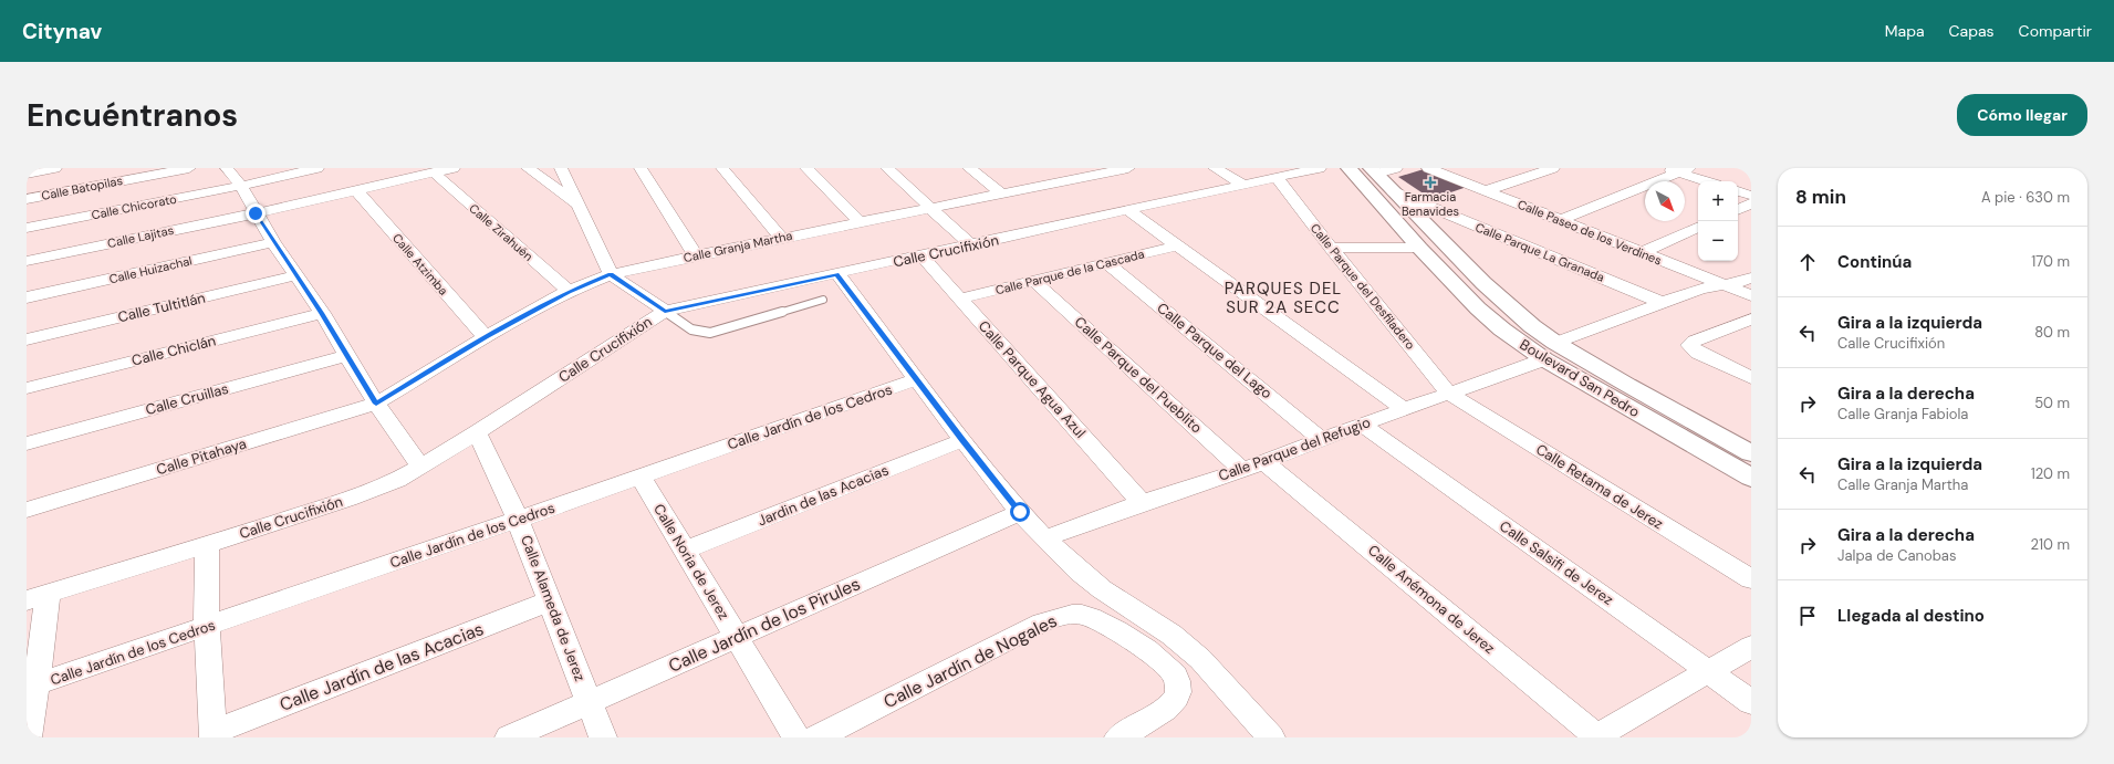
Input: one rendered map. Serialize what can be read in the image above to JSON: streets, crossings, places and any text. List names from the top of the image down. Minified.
{"streets":{"street":["Calle Batopilas","Calle Chicorato","Calle Zirahuén","Calle Paseo de los Verdines","Calle Lajitas","Calle Granja Martha","Calle Crucifixión","Calle Parque La Granada","Calle Atzimba","Calle Huizachal","Calle Parque de la Cascada","Calle Parque del Desfiladero","Calle Tultitlán","Calle Chiclán","Calle Parque del Lago","Calle Parque del Pueblito","Boulevard San Pedro","Calle Parque Agua Azul","Calle Cruillas","Calle Jardín de los Cedros","Calle Parque del Refugio","Calle Pitahaya","Calle Retama de Jerez","Jardin de las Acacias","Calle Noria de Jerez","Calle Salsifi de Jerez","Calle Anémona de Jerez","Calle Alameda de Jerez","Calle Jardín de los Pirules","Calle Jardín de Nogales","Calle Jardín de las Acacias"]},"crossings":[["Calle Zirahuén","Calle Lajitas"],["Calle Zirahuén","Calle Granja Martha"],["Calle Lajitas","Calle Atzimba"],["Calle Granja Martha","Calle Atzimba"],["Calle Granja Martha","Calle Pitahaya"],["Calle Crucifixión","Calle Parque del Desfiladero"],["Calle Crucifixión","Calle Parque Agua Azul"],["Calle Crucifixión","Calle Alameda de Jerez"],["Calle Parque La Granada","Boulevard San Pedro"],["Calle Parque de la Cascada","Calle Parque del Lago"],["Calle Parque de la Cascada","Calle Parque del Pueblito"],["Calle Parque de la Cascada","Calle Parque Agua Azul"],["Calle Parque del Desfiladero","Calle Parque del Refugio"],["Calle Parque del Desfiladero","Calle Retama de Jerez"],["Calle Parque del Lago","Calle Parque del Refugio"],["Calle Parque del Pueblito","Calle Parque del Refugio"],["Boulevard San Pedro","Calle Parque del Refugio"],["Calle Parque Agua Azul","Calle Parque del Refugio"],["Calle Jardín de los Cedros","Calle Noria de Jerez"],["Calle Jardín de los Cedros","Calle Alameda de Jerez"],["Calle Parque del Refugio","Calle Retama de Jerez"],["Calle Parque del Refugio","Calle Salsifi de Jerez"],["Calle Parque del Refugio","Calle Anémona de Jerez"],["Jardin de las Acacias","Calle Noria de Jerez"],["Calle Noria de Jerez","Calle Jardín de los Pirules"],["Calle Alameda de Jerez","Calle Jardín de los Pirules"],["Calle Alameda de Jerez","Calle Jardín de las Acacias"]],"districts":["PARQUES DEL SUR 2A SECC"],"places":{"health":["Farmacia Benavides"]},"north":"bottom right","page":{"header":"Citynav","nav":["Mapa","Capas","Compartir"],"buttons":"Cómo llegar","title":"Encuéntranos","heading":["8 min","A pie · 630 m"],"map_buttons":["+","−"],"list":[["Continúa","170 m"],["Gira a la izquierda","Calle Crucifixión","80 m"],["Gira a la derecha","Calle Granja Fabiola","50 m"],["Gira a la izquierda","Calle Granja Martha","120 m"],["Gira a la derecha","Jalpa de Canobas","210 m"],"Llegada al destino"]}}
